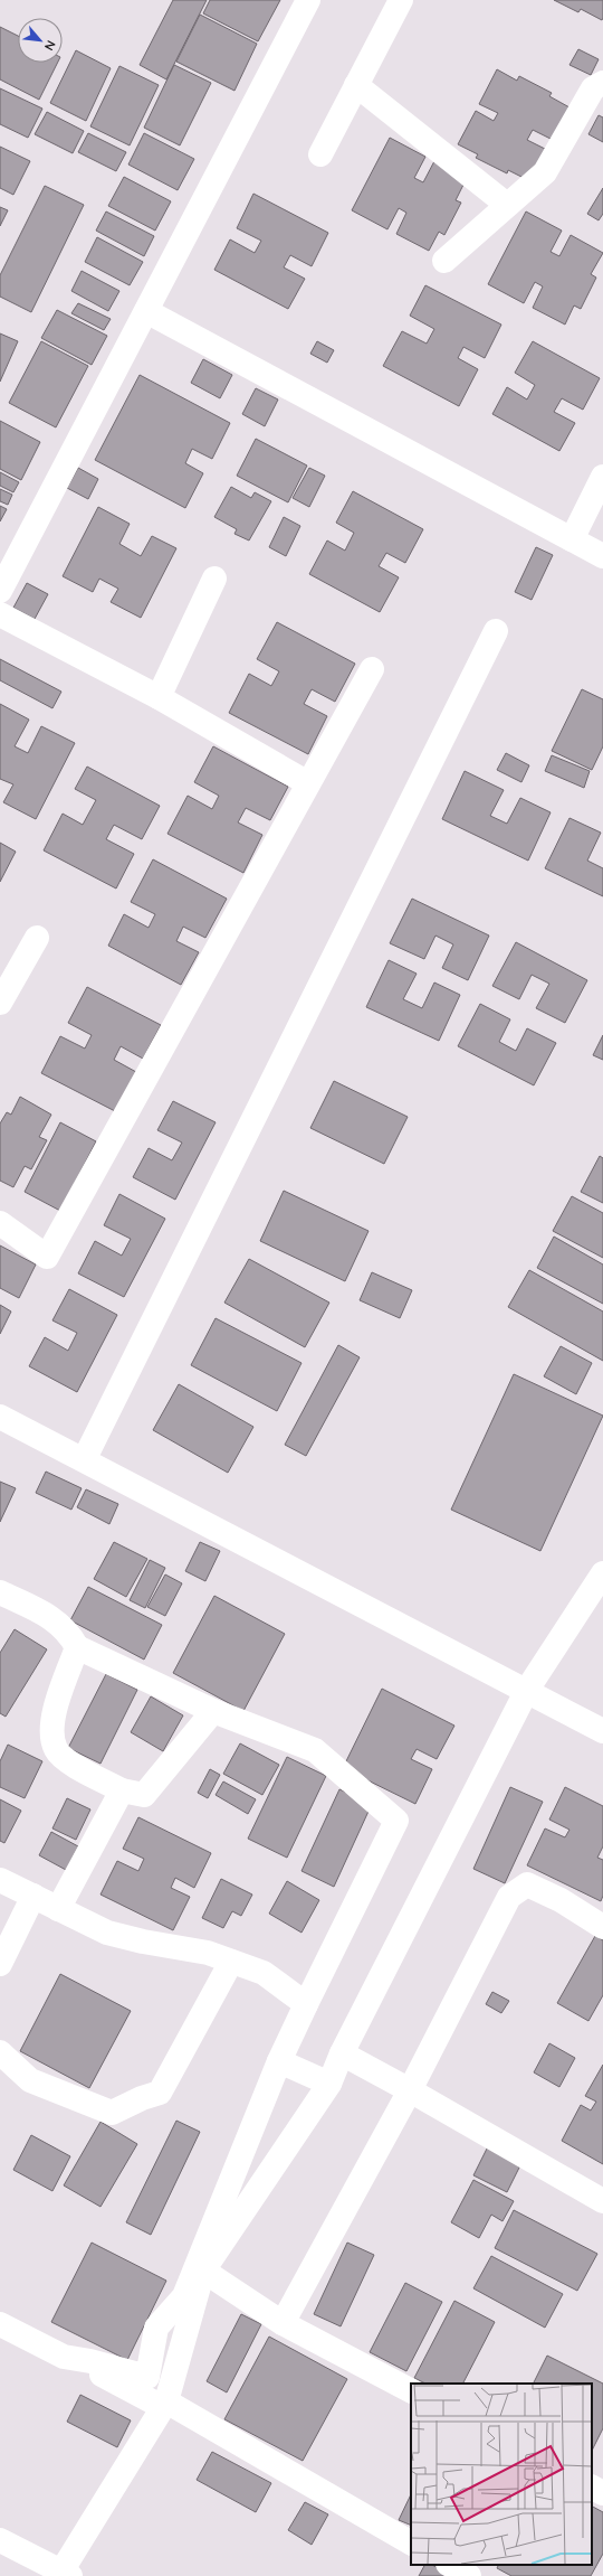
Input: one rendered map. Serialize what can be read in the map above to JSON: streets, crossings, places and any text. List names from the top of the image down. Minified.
{"north":"bottom right"}
